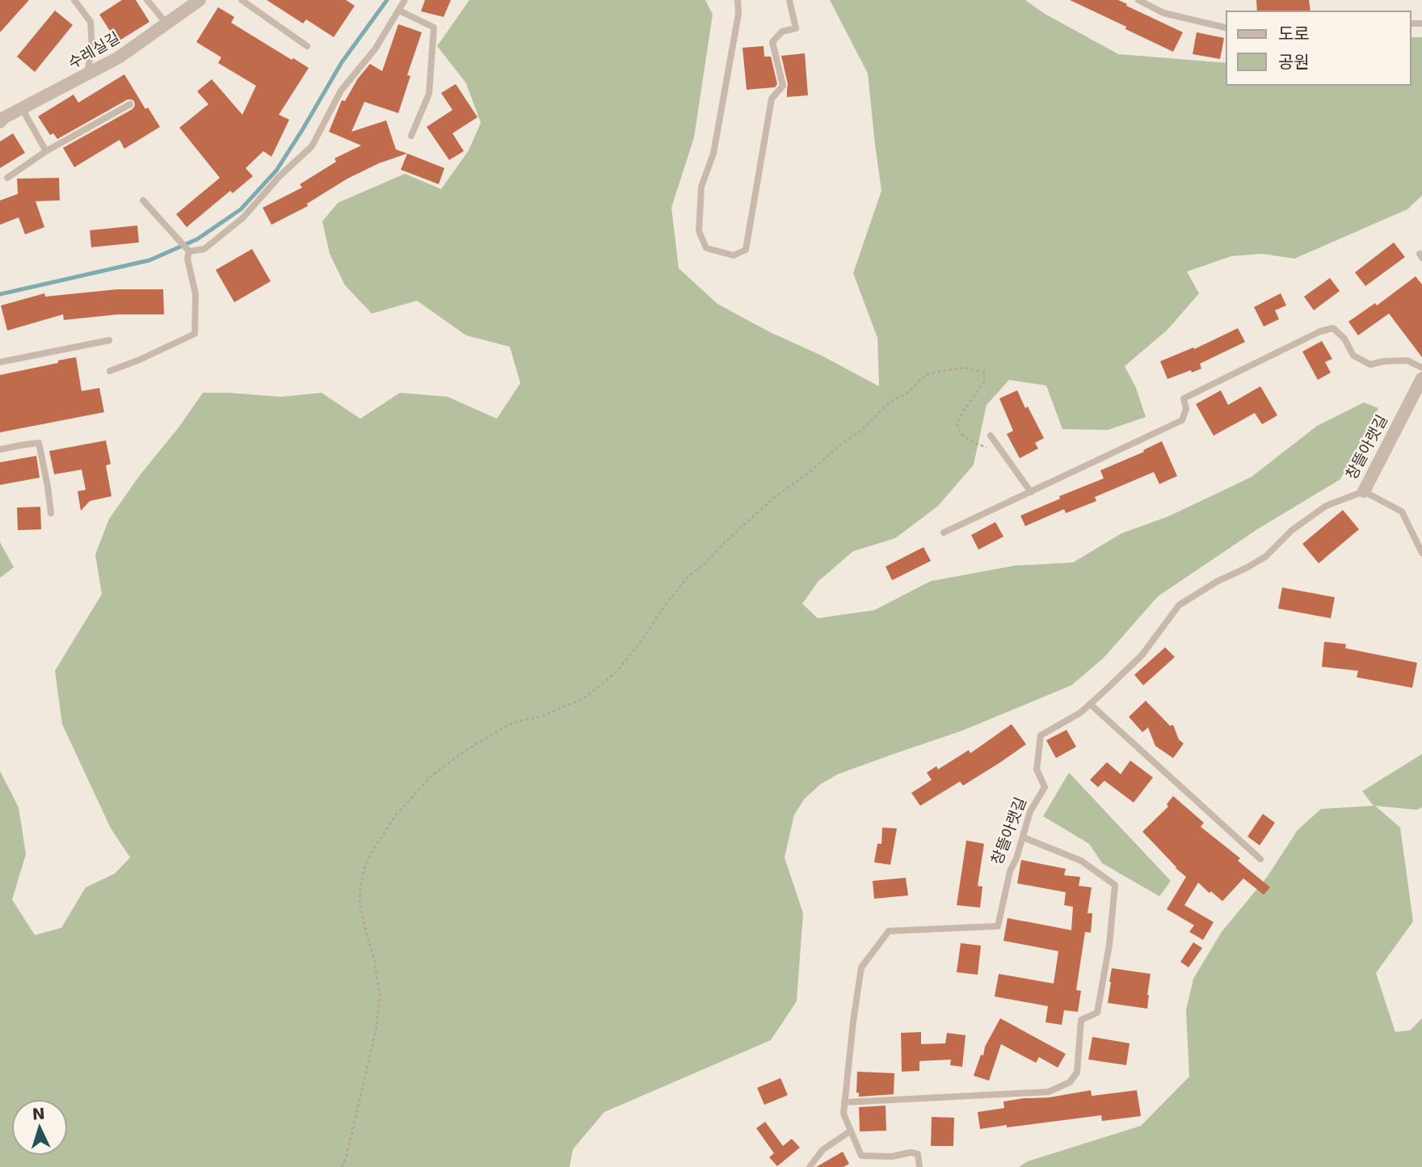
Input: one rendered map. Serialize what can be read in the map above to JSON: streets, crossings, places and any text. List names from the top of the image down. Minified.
{"streets":{"street":["수레실길","창뜰아랫길"]},"legend":["도로","공원"],"north":"top"}
